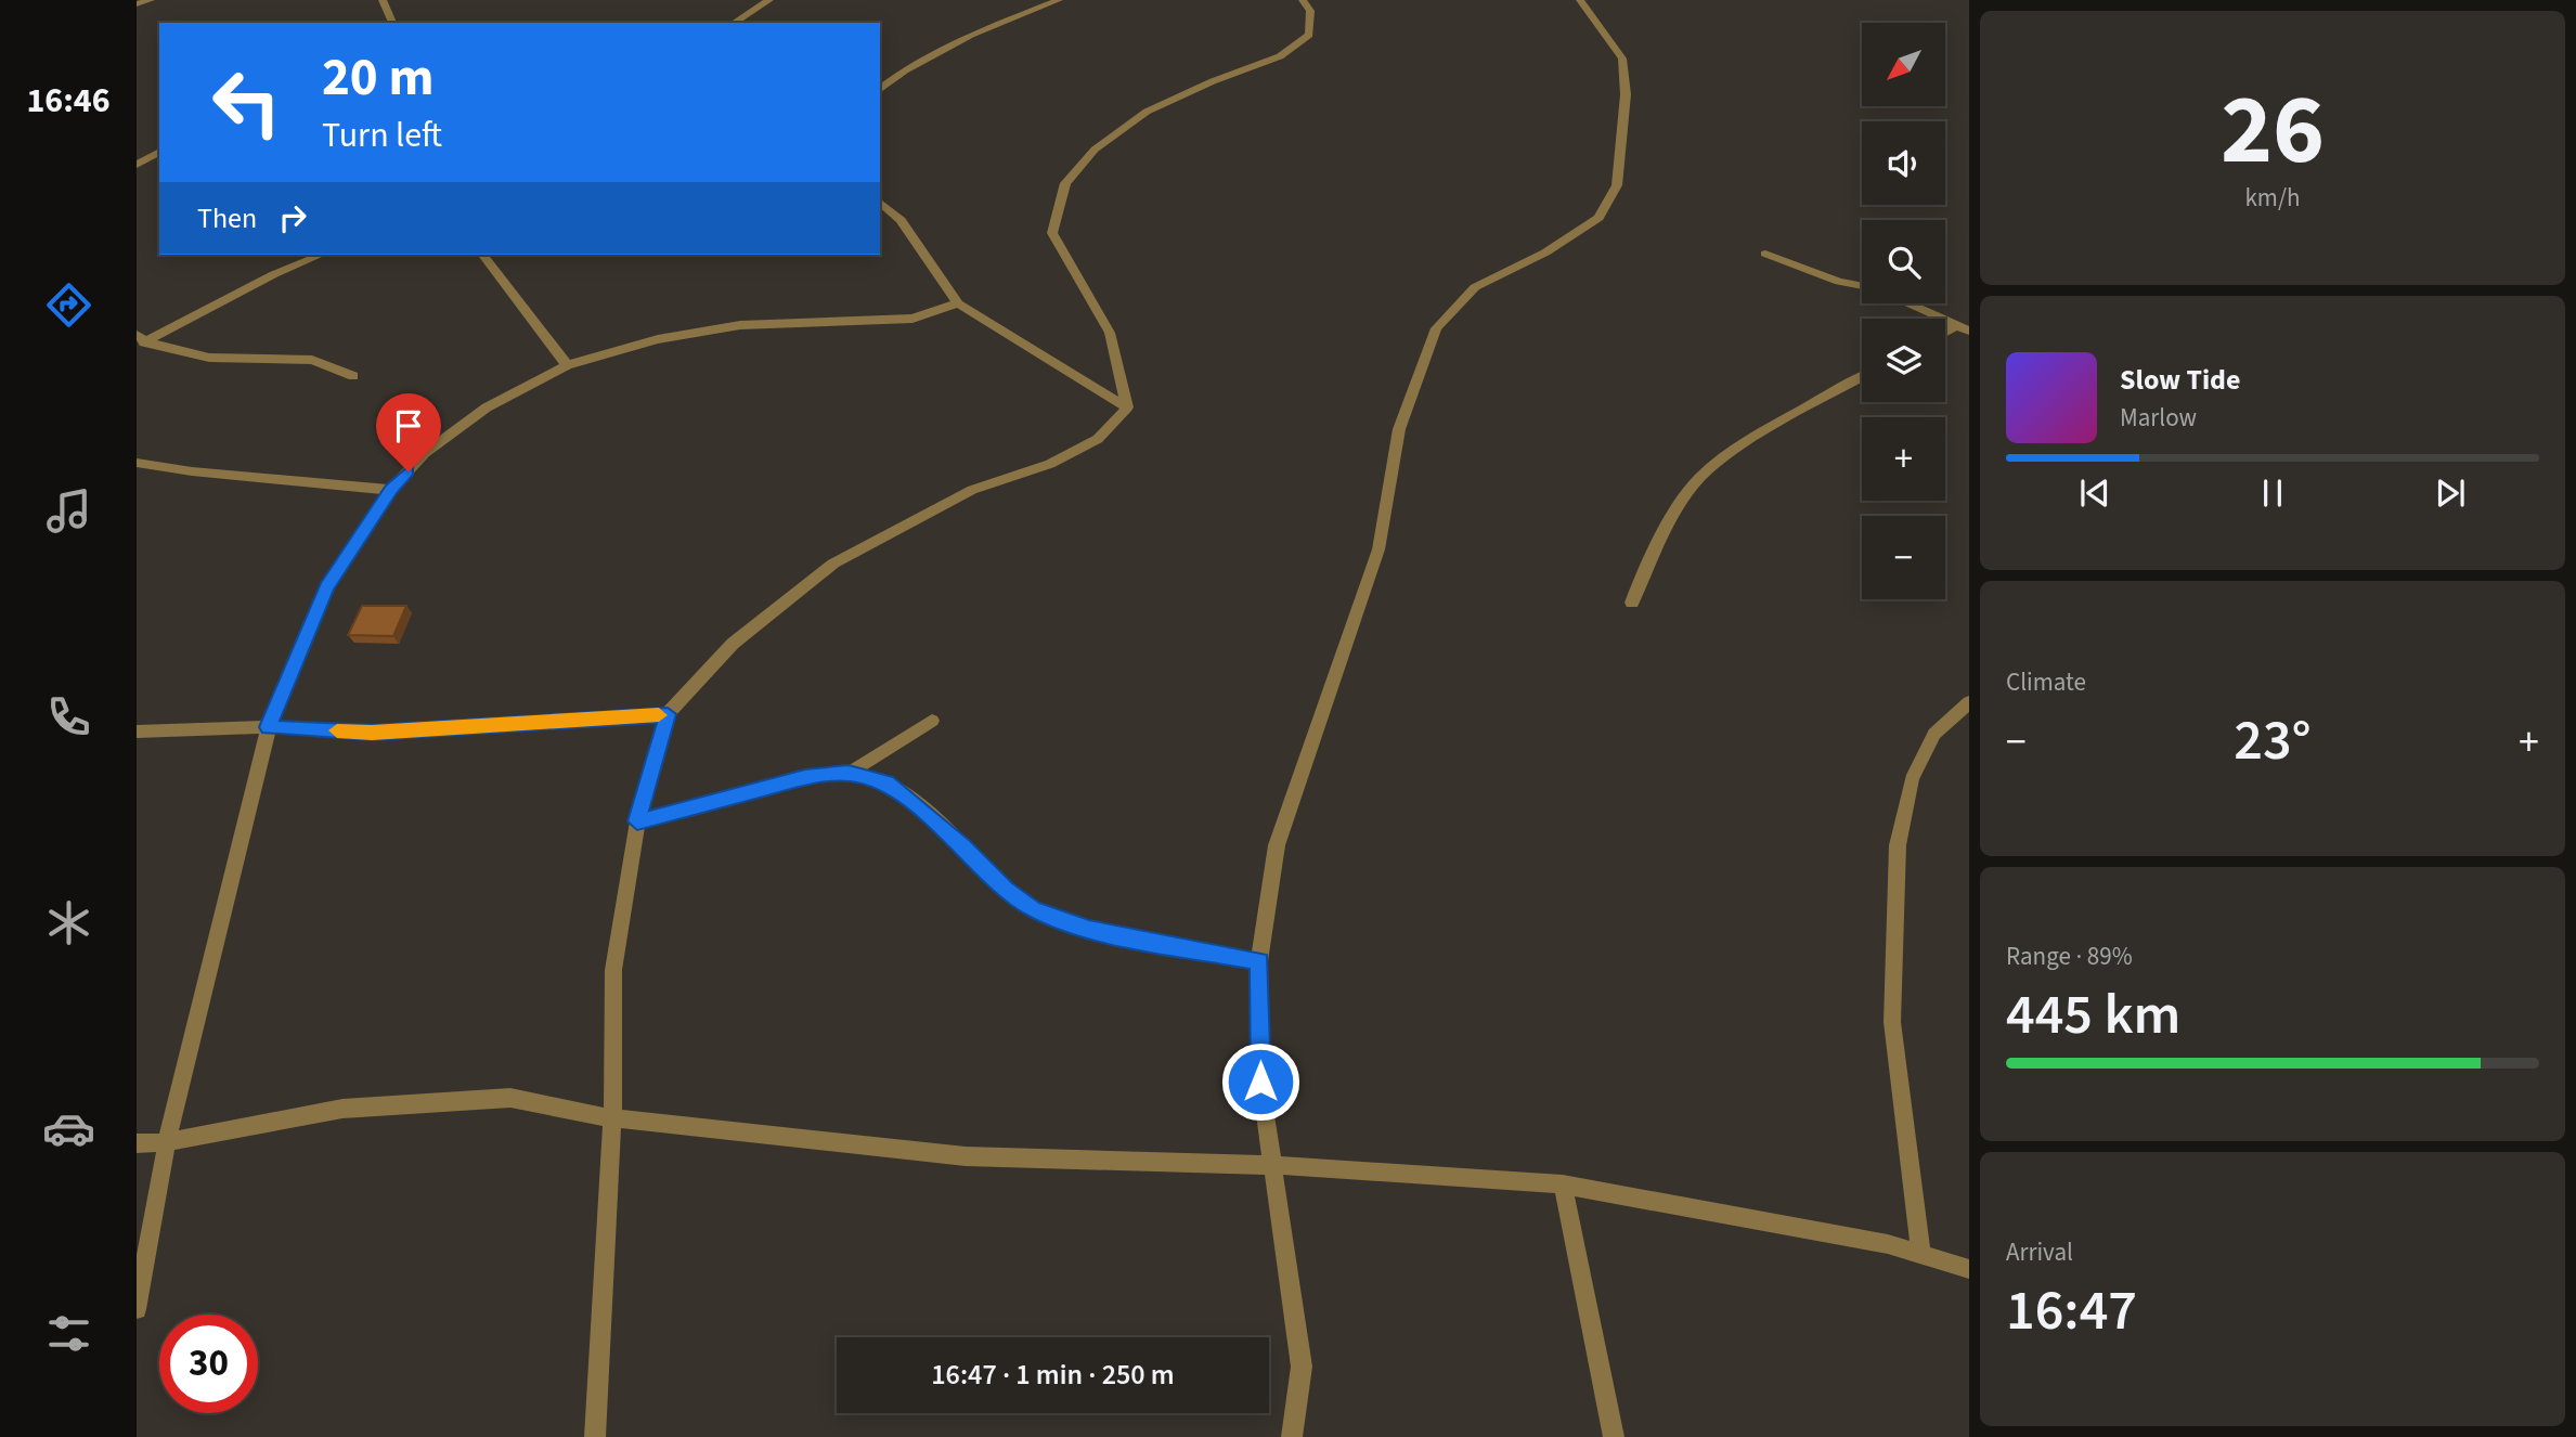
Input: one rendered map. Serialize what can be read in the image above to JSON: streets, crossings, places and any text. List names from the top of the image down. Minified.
{"north":"bottom left","page":{"tabs":"16:46","tile":[["26","km/h"],"Climate",["Range · 89%","445 km"],["Arrival","16:47"]],"map_buttons":["+","−"],"turn":["20 m","Turn left"],"then":"Then","song":["Slow Tide","Marlow"],"heat":["−","23°","+"],"limit":"30","trip":"16:47 · 1 min · 250 m"}}
